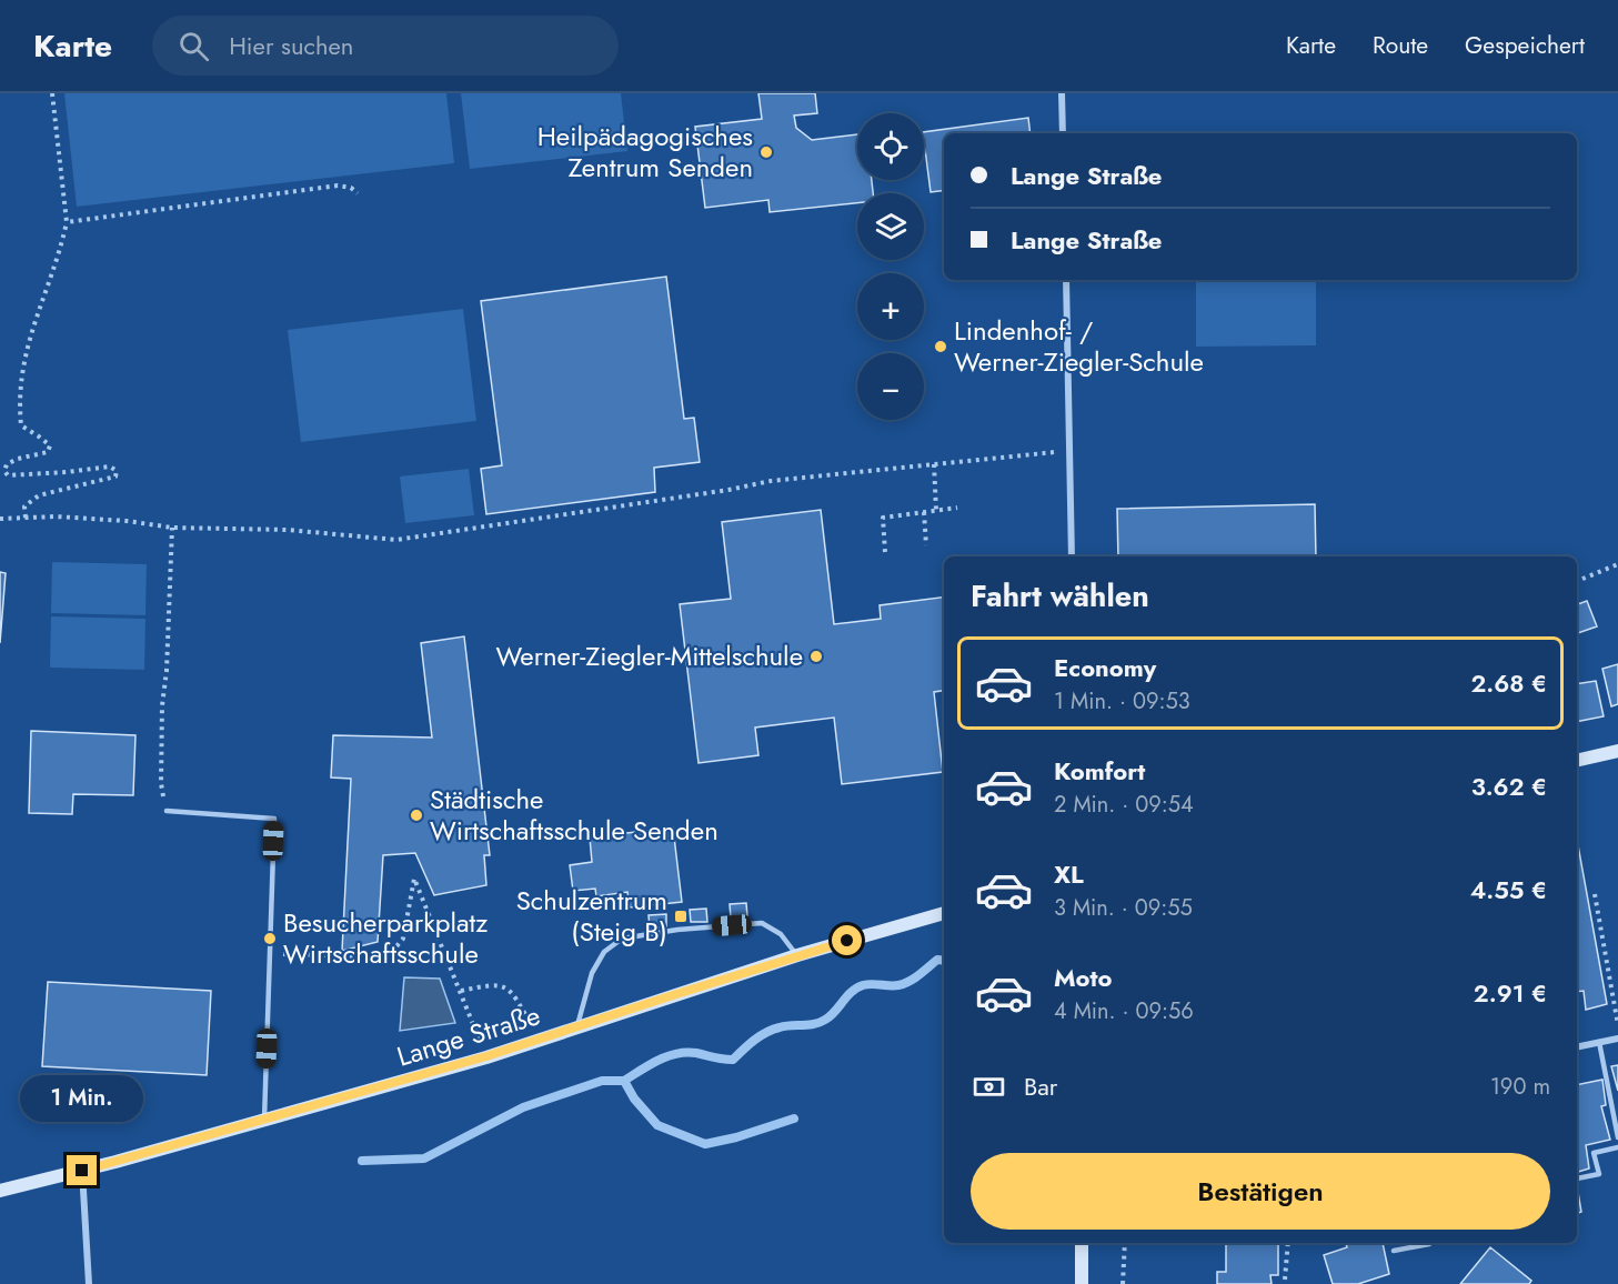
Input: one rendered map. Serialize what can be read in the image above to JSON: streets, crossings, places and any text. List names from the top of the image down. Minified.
{"streets":{"street":["Lange Straße"]},"places":{"other":["Heilpädagogisches Zentrum Senden","Lindenhof- / Werner-Ziegler-Schule","Werner-Ziegler-Mittelschule","Städtische Wirtschaftsschule Senden","Besucherparkplatz Wirtschaftsschule"],"transit":["Schulzentrum (Steig B)"]},"page":{"header":"Karte","search":"Hier suchen","nav":["Karte","Route","Gespeichert"],"map_buttons":["+","−"],"banner":["Lange Straße","Lange Straße"],"heading":"Fahrt wählen","list":[{"name":"Economy","note":"1 Min. · 09:53","value":"2.68 €"},{"name":"Komfort","note":"2 Min. · 09:54","value":"3.62 €"},{"name":"XL","note":"3 Min. · 09:55","value":"4.55 €"},{"name":"Moto","note":"4 Min. · 09:56","value":"2.91 €"}],"pay":["Bar","190 m"],"bubble":"1 Min.","buttons":"Bestätigen"}}
